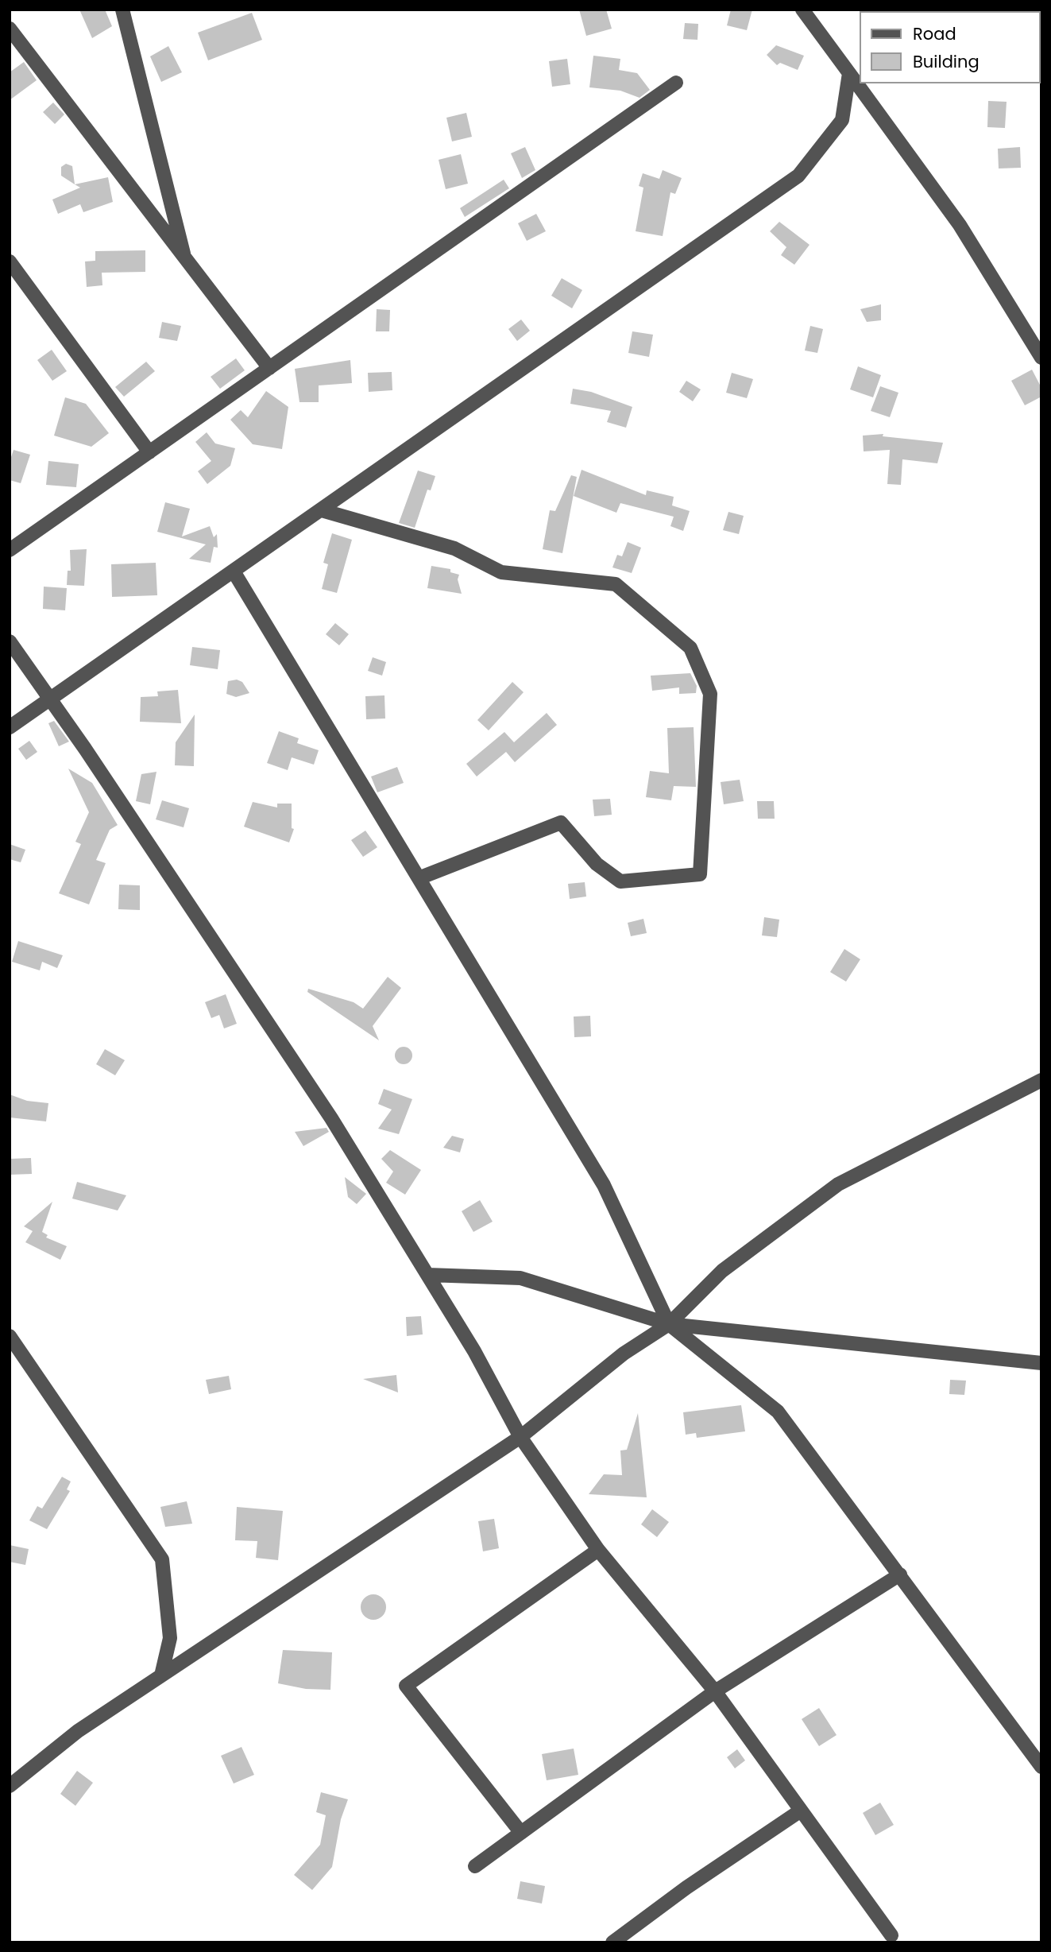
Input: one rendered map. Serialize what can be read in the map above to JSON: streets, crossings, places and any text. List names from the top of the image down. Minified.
{"legend":["Road","Building"]}
